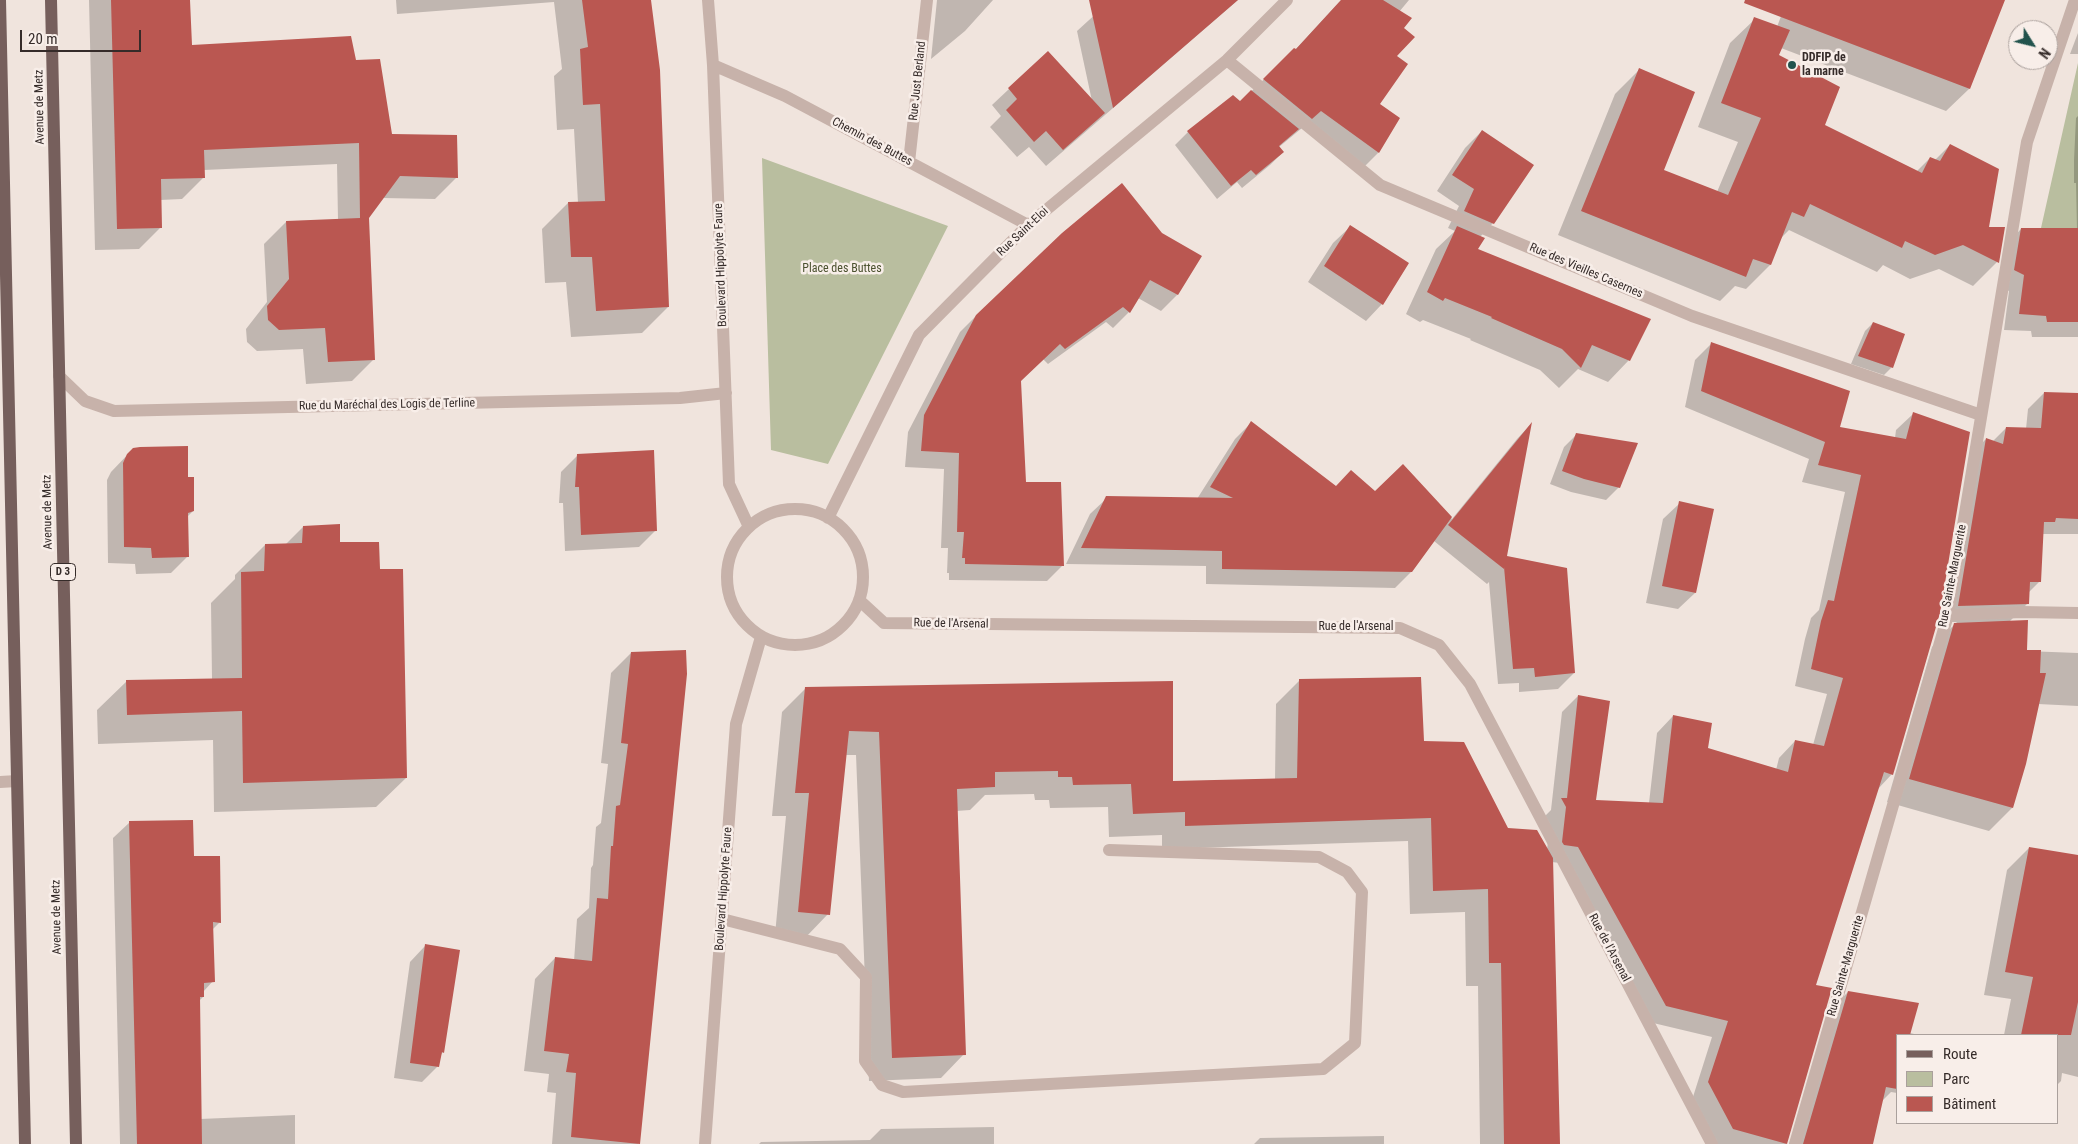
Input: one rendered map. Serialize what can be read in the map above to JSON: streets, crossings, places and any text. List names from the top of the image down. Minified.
{"streets":{"main road":["Avenue de Metz","D 3"],"street":["Rue Just Berland","Chemin des Buttes","Rue Saint-Eloi","Boulevard Hippolyte Faure","Rue des Vieilles Casernes","Rue du Maréchal des Logis de Terline","Rue Sainte-Marguerite","Rue de l'Arsenal"]},"crossings":[["Rue Just Berland","Chemin des Buttes"],["Avenue de Metz","Rue du Maréchal des Logis de Terline"],["Chemin des Buttes","Rue Saint-Eloi"],["Chemin des Buttes","Boulevard Hippolyte Faure"],["Rue Saint-Eloi","Boulevard Hippolyte Faure"],["Rue Saint-Eloi","Rue des Vieilles Casernes"],["Rue Saint-Eloi","Rue de l'Arsenal"],["Boulevard Hippolyte Faure","Rue du Maréchal des Logis de Terline"],["Boulevard Hippolyte Faure","Rue de l'Arsenal"],["Rue des Vieilles Casernes","Rue Sainte-Marguerite"]],"parks":["Place des Buttes"],"places":["DDFIP de la marne"],"legend":["Route","Parc","Bâtiment"],"scale_bar":"20 m","north":"bottom right"}
